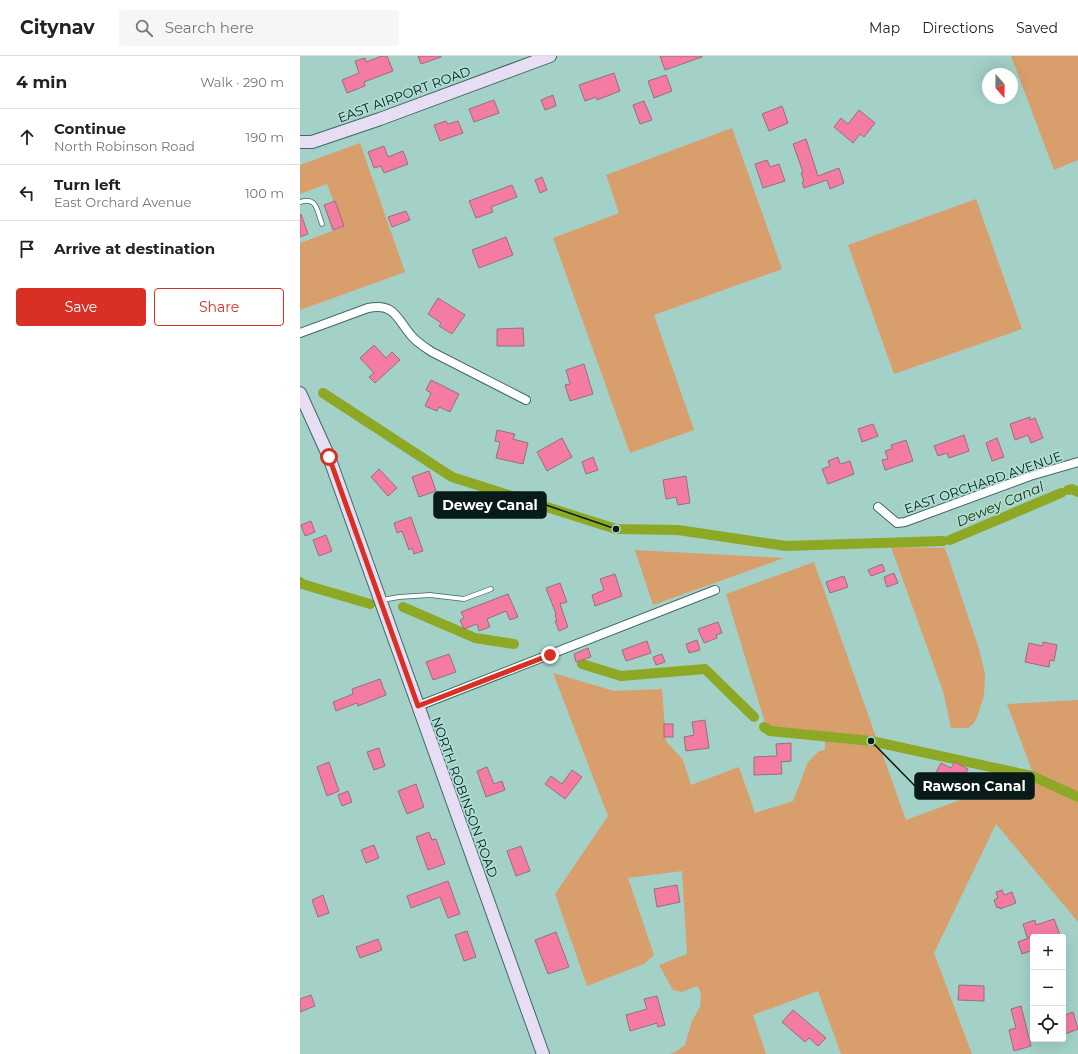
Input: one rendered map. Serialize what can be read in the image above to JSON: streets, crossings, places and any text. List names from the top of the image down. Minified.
{"streets":{"street":["EAST AIRPORT ROAD","EAST ORCHARD AVENUE","NORTH ROBINSON ROAD"]},"water":["Dewey Canal"],"places":["Dewey Canal","Rawson Canal"],"north":"bottom","page":{"header":"Citynav","search":"Search here","nav":["Map","Directions","Saved"],"heading":["4 min","Walk · 290 m"],"list":[["Continue","North Robinson Road","190 m"],["Turn left","East Orchard Avenue","100 m"],"Arrive at destination"],"buttons":["Save","Share"],"map_buttons":["+","−"]}}
